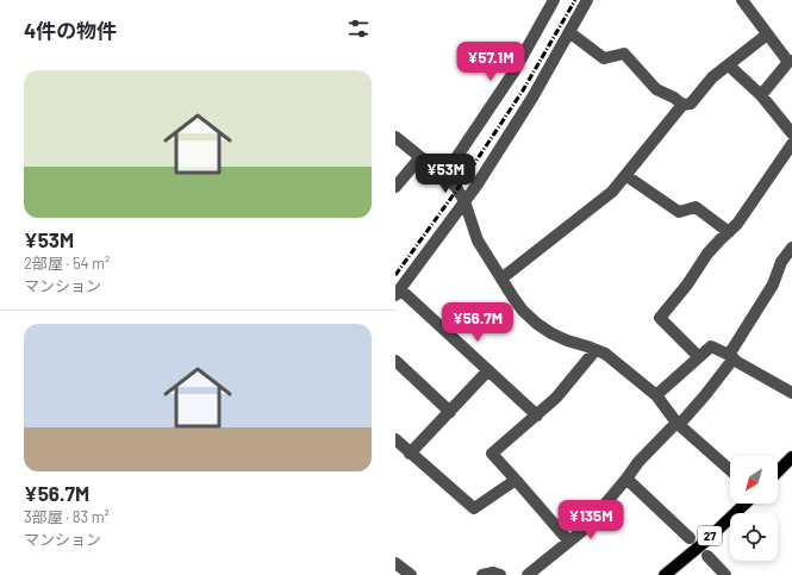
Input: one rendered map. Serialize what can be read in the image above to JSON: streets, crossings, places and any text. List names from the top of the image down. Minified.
{"streets":{"main road":["27"]},"north":"bottom left","page":{"heading":"4件の物件","price":["¥57.1M","¥53M","¥56.7M","¥135M"],"list":[{"name":"¥53M","note":"2部屋 · 54 m² · マンション"},{"name":"¥56.7M","note":"3部屋 · 83 m² · マンション"}]}}
